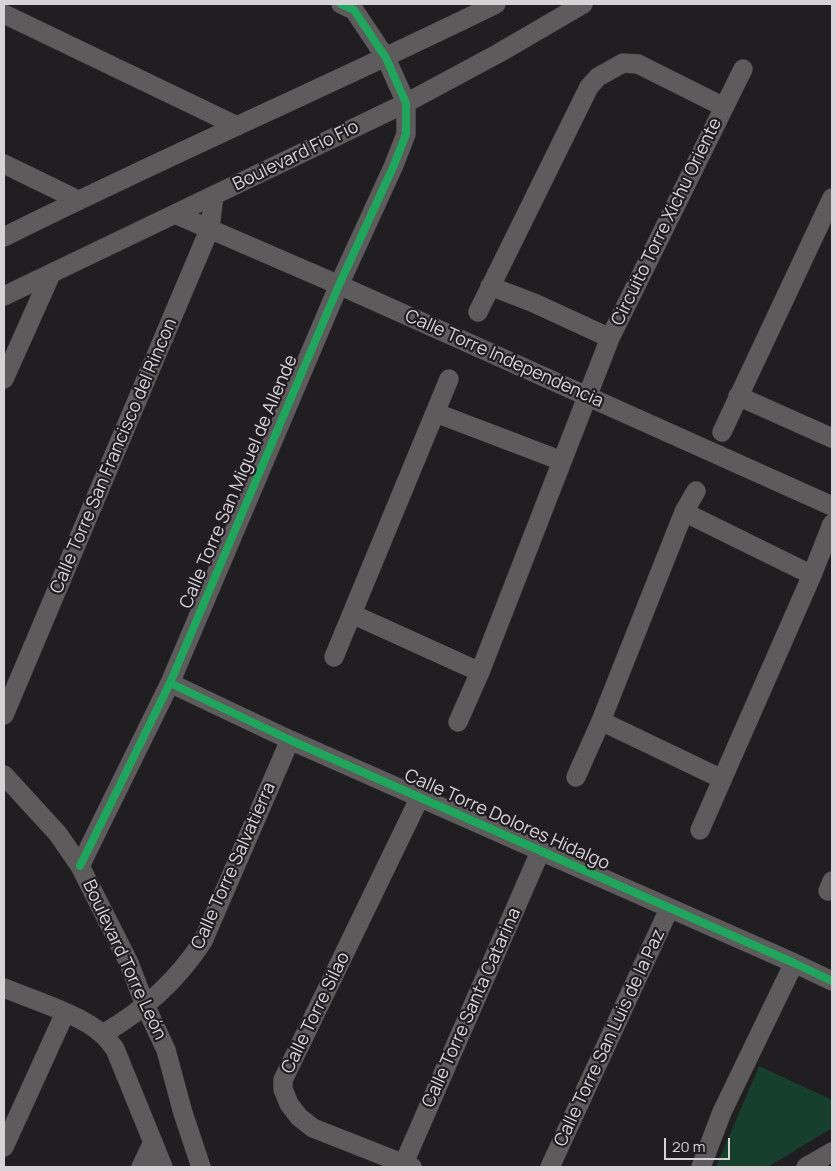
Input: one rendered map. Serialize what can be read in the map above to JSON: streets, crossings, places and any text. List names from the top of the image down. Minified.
{"streets":{"street":["Boulevard Fio Fio","Circuito Torre Xichu Oriente","Calle Torre Independencia","Calle Torre San Francisco del Rincon","Calle Torre San Miguel de Allende","Calle Torre Dolores Hidalgo","Calle Torre Salvatierra","Boulevard Torre León","Calle Torre Santa Catarina","Calle Torre Silao","Calle Torre San Luis de la Paz"]},"crossings":[["Boulevard Fio Fio","Calle Torre Independencia"],["Boulevard Fio Fio","Calle Torre San Francisco del Rincon"],["Boulevard Fio Fio","Calle Torre San Miguel de Allende"],["Circuito Torre Xichu Oriente","Calle Torre Independencia"],["Calle Torre Independencia","Calle Torre San Francisco del Rincon"],["Calle Torre Independencia","Calle Torre San Miguel de Allende"],["Calle Torre San Miguel de Allende","Calle Torre Dolores Hidalgo"],["Calle Torre San Miguel de Allende","Boulevard Torre León"],["Calle Torre Dolores Hidalgo","Calle Torre Salvatierra"],["Calle Torre Dolores Hidalgo","Calle Torre Santa Catarina"],["Calle Torre Dolores Hidalgo","Calle Torre Silao"],["Calle Torre Dolores Hidalgo","Calle Torre San Luis de la Paz"],["Calle Torre Salvatierra","Boulevard Torre León"],["Calle Torre Santa Catarina","Calle Torre Silao"]],"scale_bar":"20 m"}
